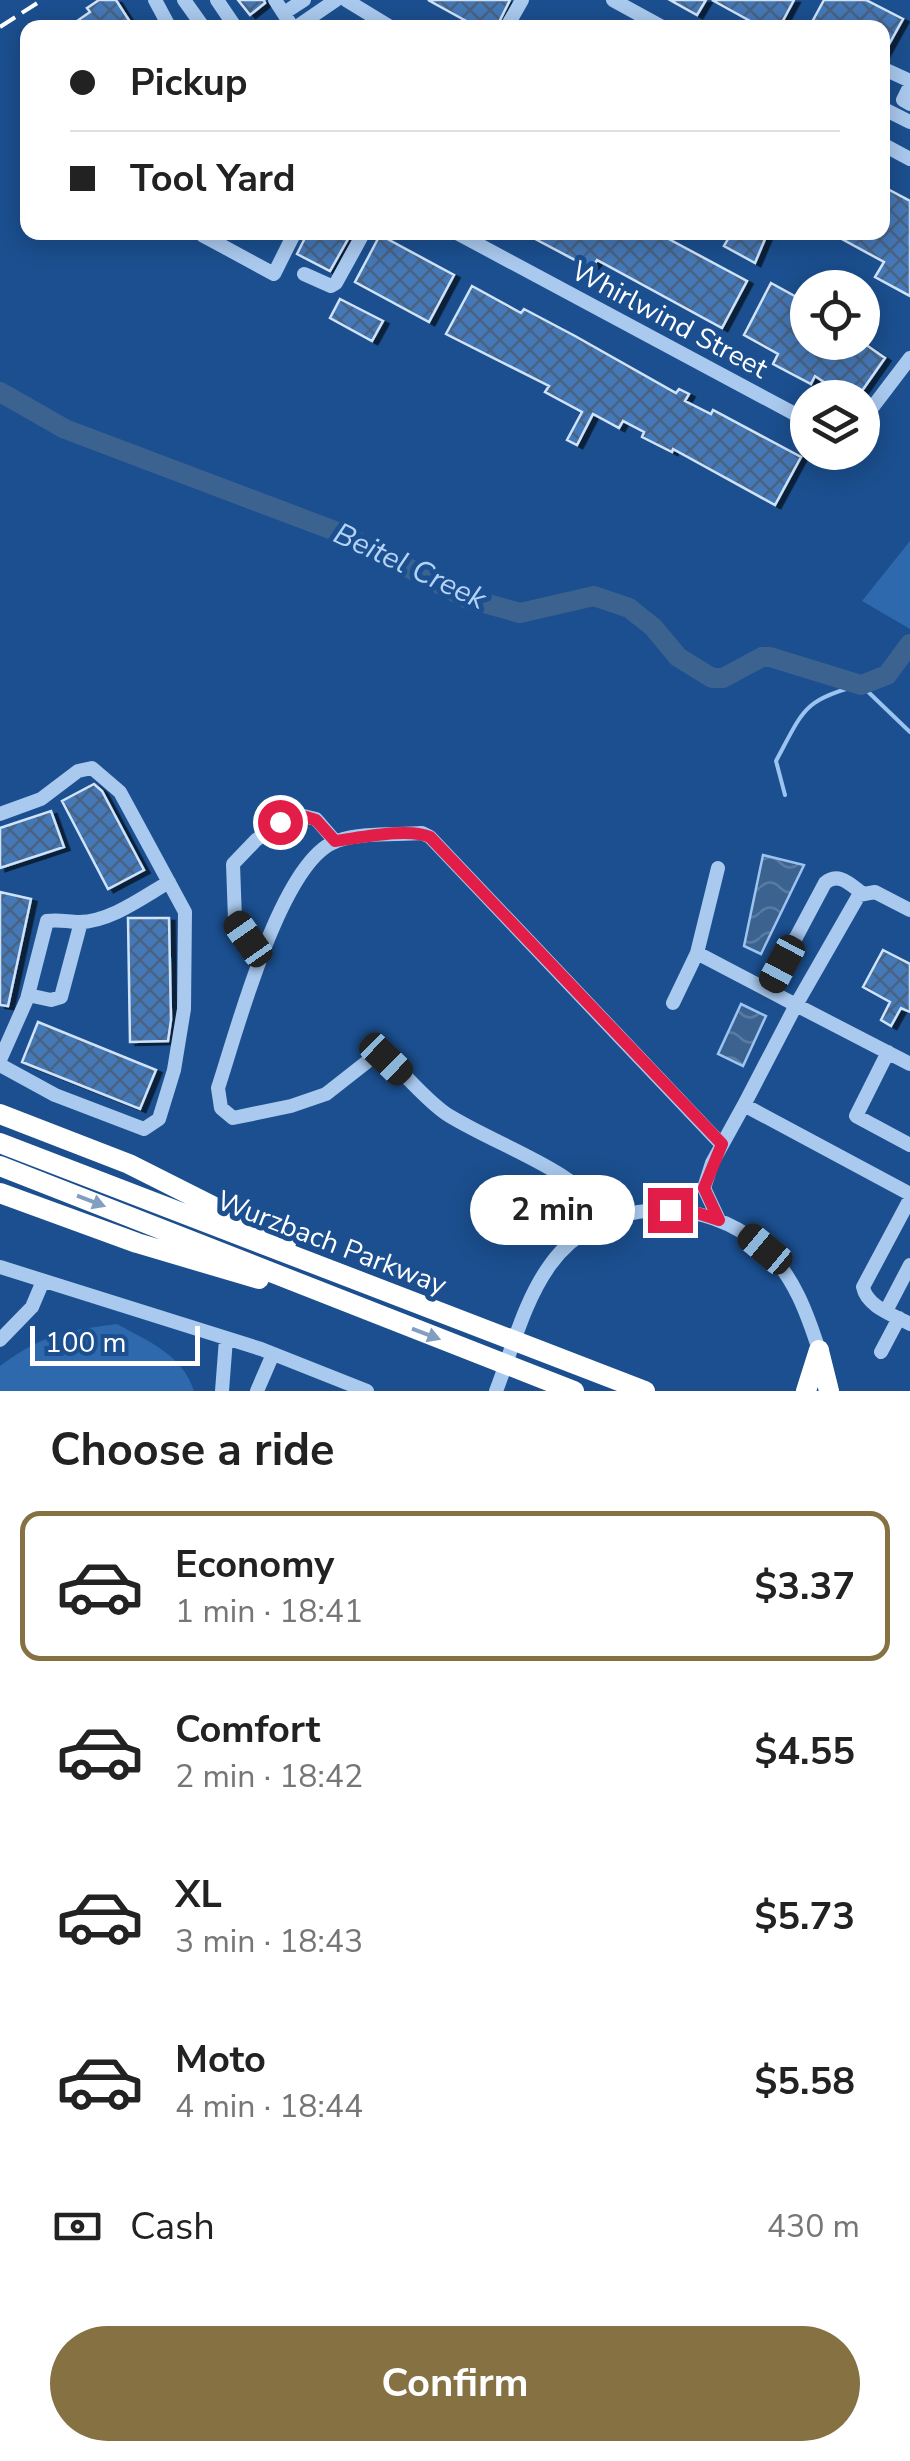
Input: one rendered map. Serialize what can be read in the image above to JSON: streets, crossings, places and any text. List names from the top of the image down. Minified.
{"streets":{"highway":["Wurzbach Parkway"],"street":["Whirlwind Street"]},"water":["Beitel Creek"],"scale_bar":"100 m","page":{"banner":["Pickup","Tool Yard"],"bubble":"2 min","scale":"100 m","heading":"Choose a ride","list":[{"name":"Economy","note":"1 min · 18:41","value":"$3.37"},{"name":"Comfort","note":"2 min · 18:42","value":"$4.55"},{"name":"XL","note":"3 min · 18:43","value":"$5.73"},{"name":"Moto","note":"4 min · 18:44","value":"$5.58"}],"pay":["Cash","430 m"],"buttons":"Confirm"}}
